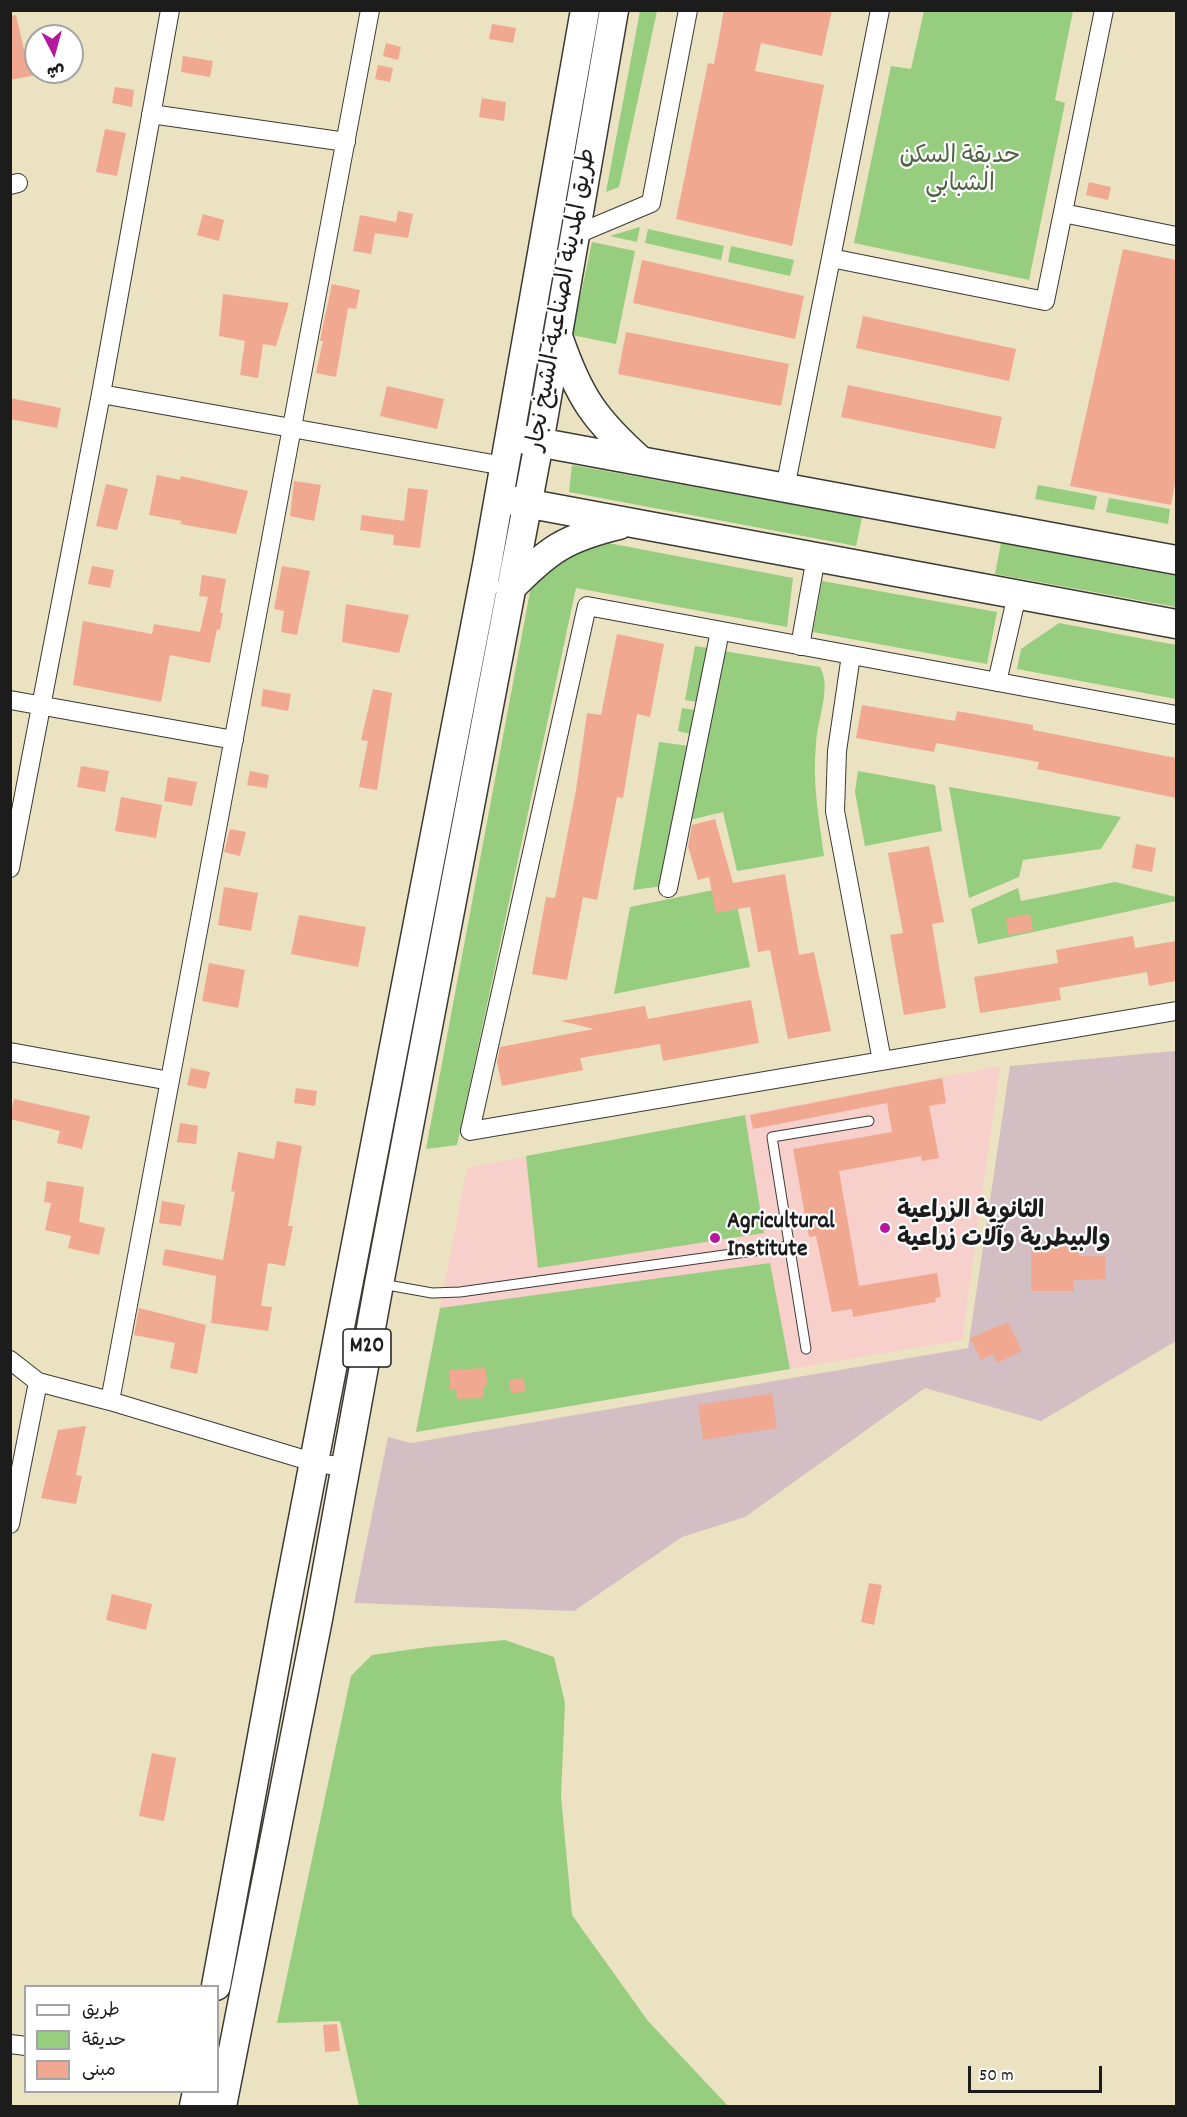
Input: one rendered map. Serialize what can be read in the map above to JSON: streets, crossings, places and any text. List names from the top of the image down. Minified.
{"streets":{"main road":["طريق المدينة الصناعية-الشيخ نجار","M20"]},"crossings":[["طريق المدينة الصناعية-الشيخ نجار","M20"]],"parks":["حدبقة السكن الشبابي"],"places":["الثانوية الزراعية والبيطرية وآلات زراعية","Agricultural Institute"],"legend":["طريق","حديقة","مبنى"],"scale_bar":"50 m","north":"bottom"}
